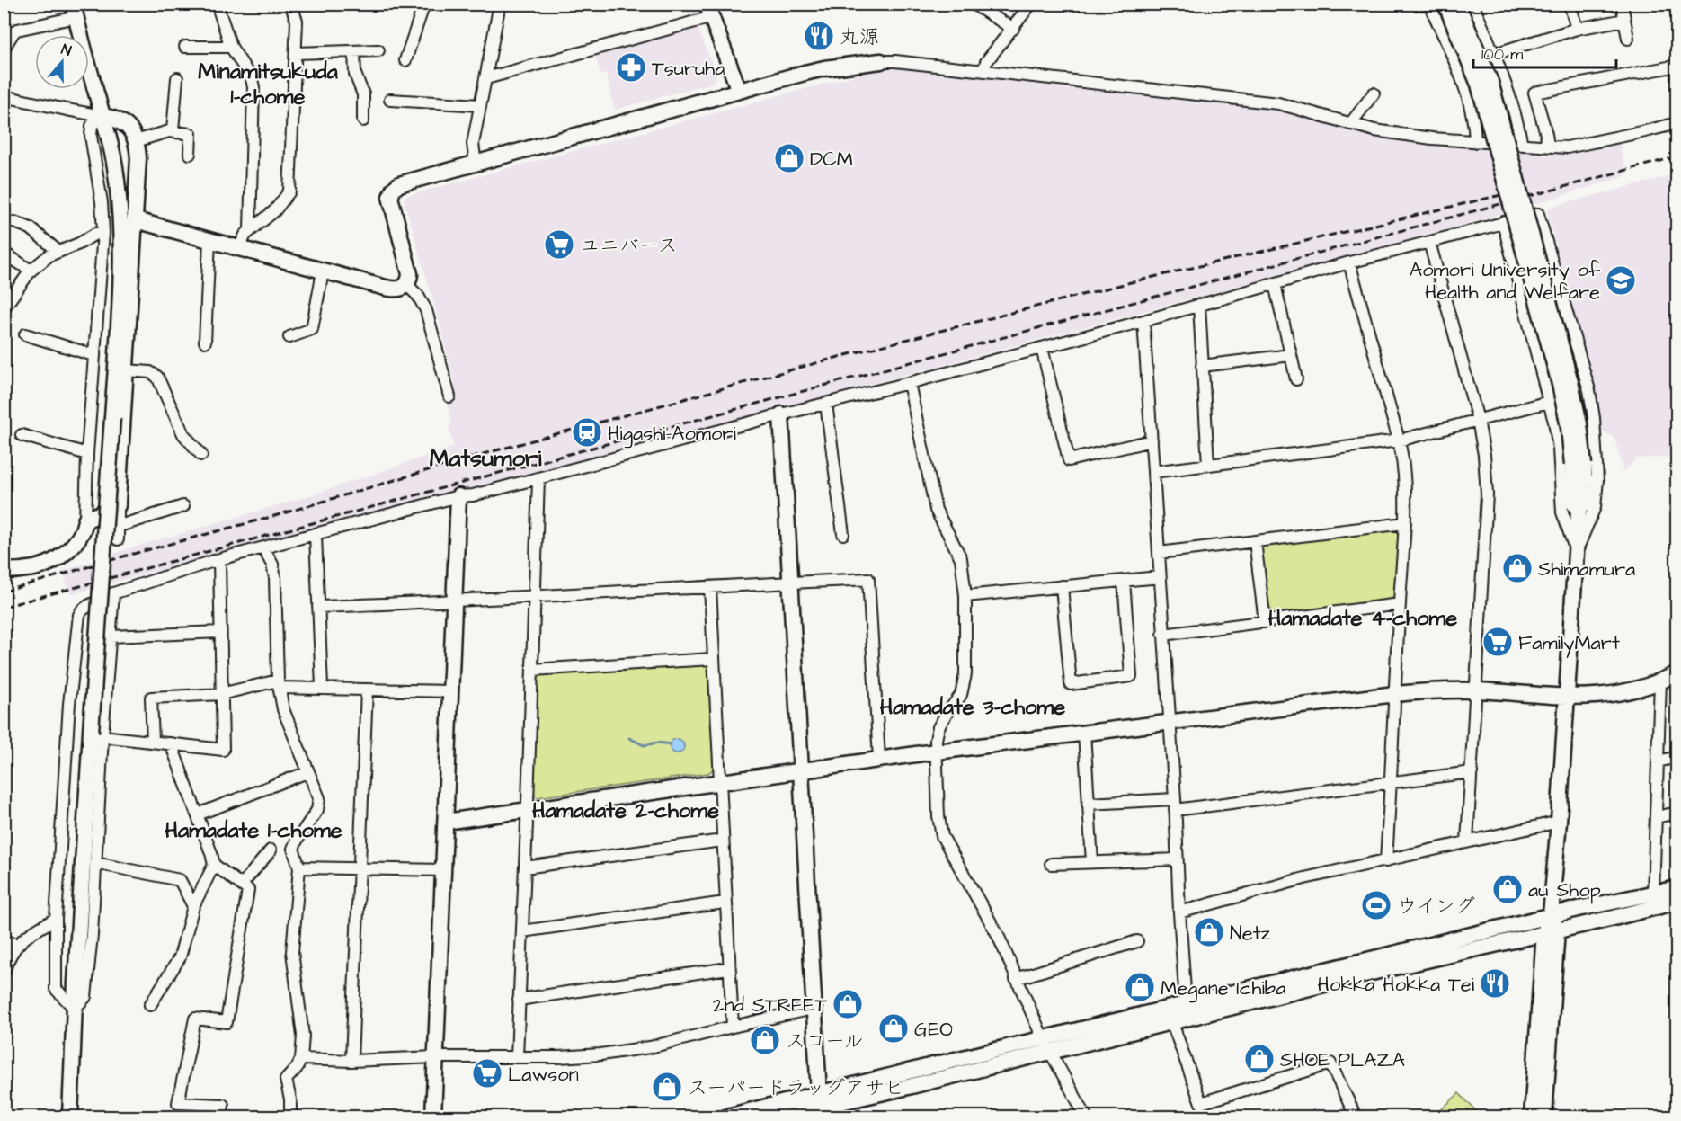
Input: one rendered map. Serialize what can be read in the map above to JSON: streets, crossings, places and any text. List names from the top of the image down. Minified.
{"districts":["Minamitsukuda 1-chome","Matsumori","Hamadate 4-chome","Hamadate 3-chome","Hamadate 2-chome","Hamadate 1-chome"],"places":{"restaurant":["丸源","Hokka Hokka Tei"],"pharmacy":["Tsuruha"],"shop":["DCM","Shimamura","au Shop","Netz","Megane Ichiba","2nd STREET","GEO","スコール","SHOE PLAZA","スーパードラッグアサヒ"],"supermarket":["ユニバース","FamilyMart","Lawson"],"school or university":["Aomori University of Health and Welfare"],"station":["Higashi-Aomori"],"sports":["ウイング"]},"scale_bar":"100 m","north":"top"}
